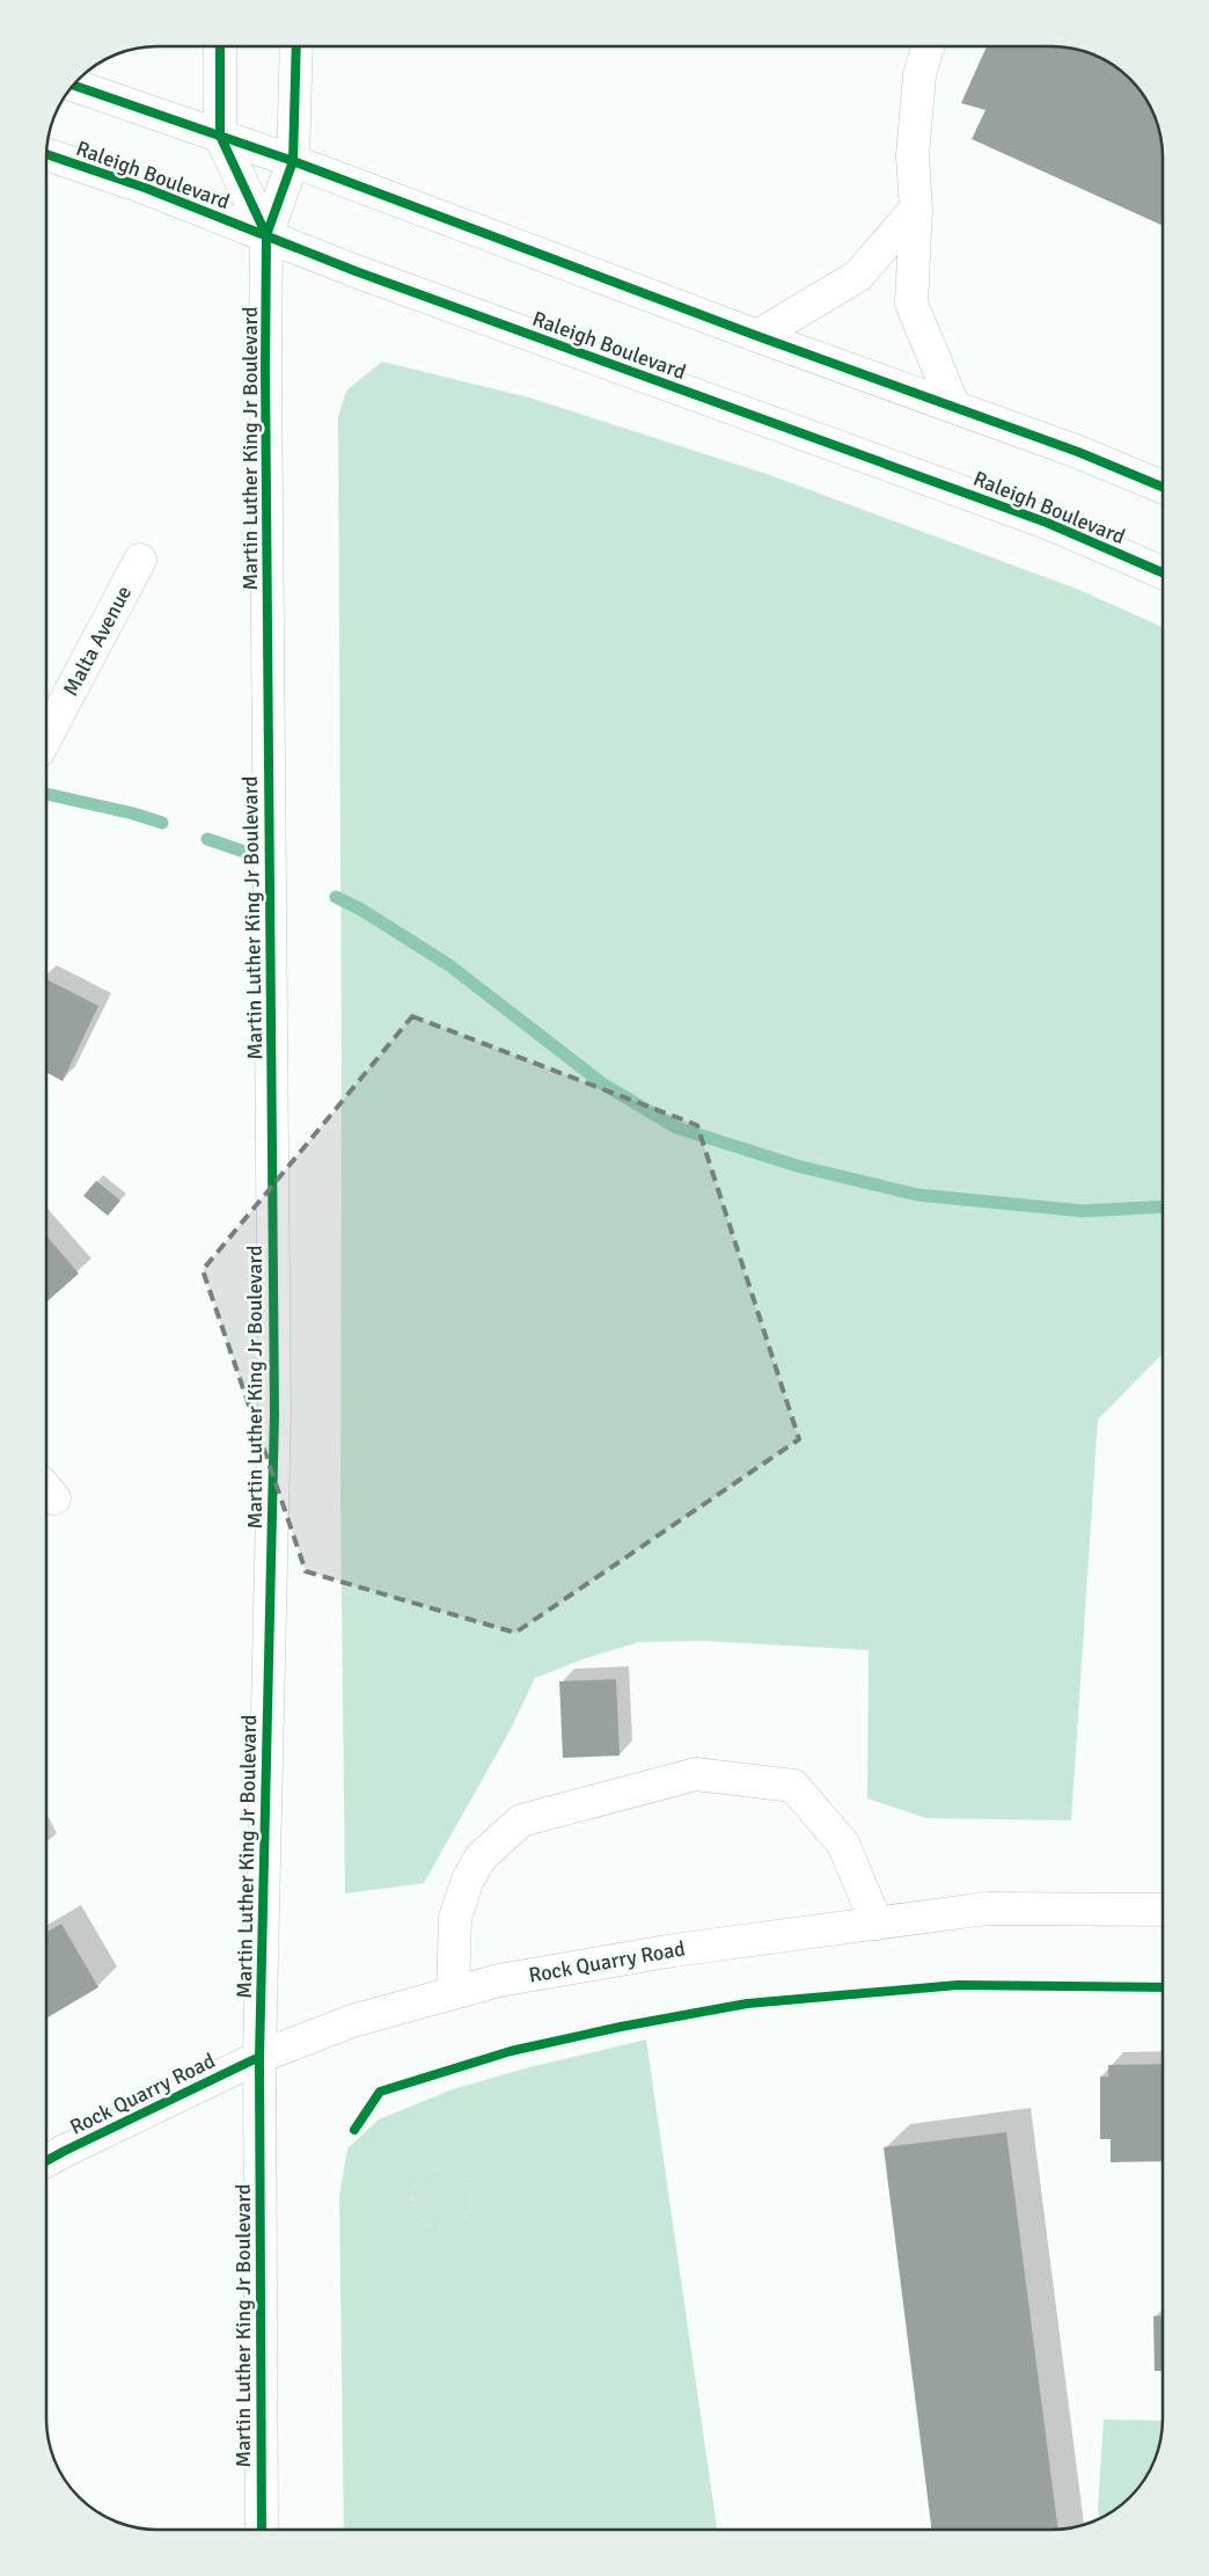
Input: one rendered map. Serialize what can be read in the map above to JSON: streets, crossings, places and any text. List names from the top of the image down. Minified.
{"streets":{"main road":["Raleigh Boulevard","Martin Luther King Jr Boulevard","Malta Avenue","Rock Quarry Road"]},"crossings":[["Raleigh Boulevard","Martin Luther King Jr Boulevard"],["Martin Luther King Jr Boulevard","Rock Quarry Road"]]}
